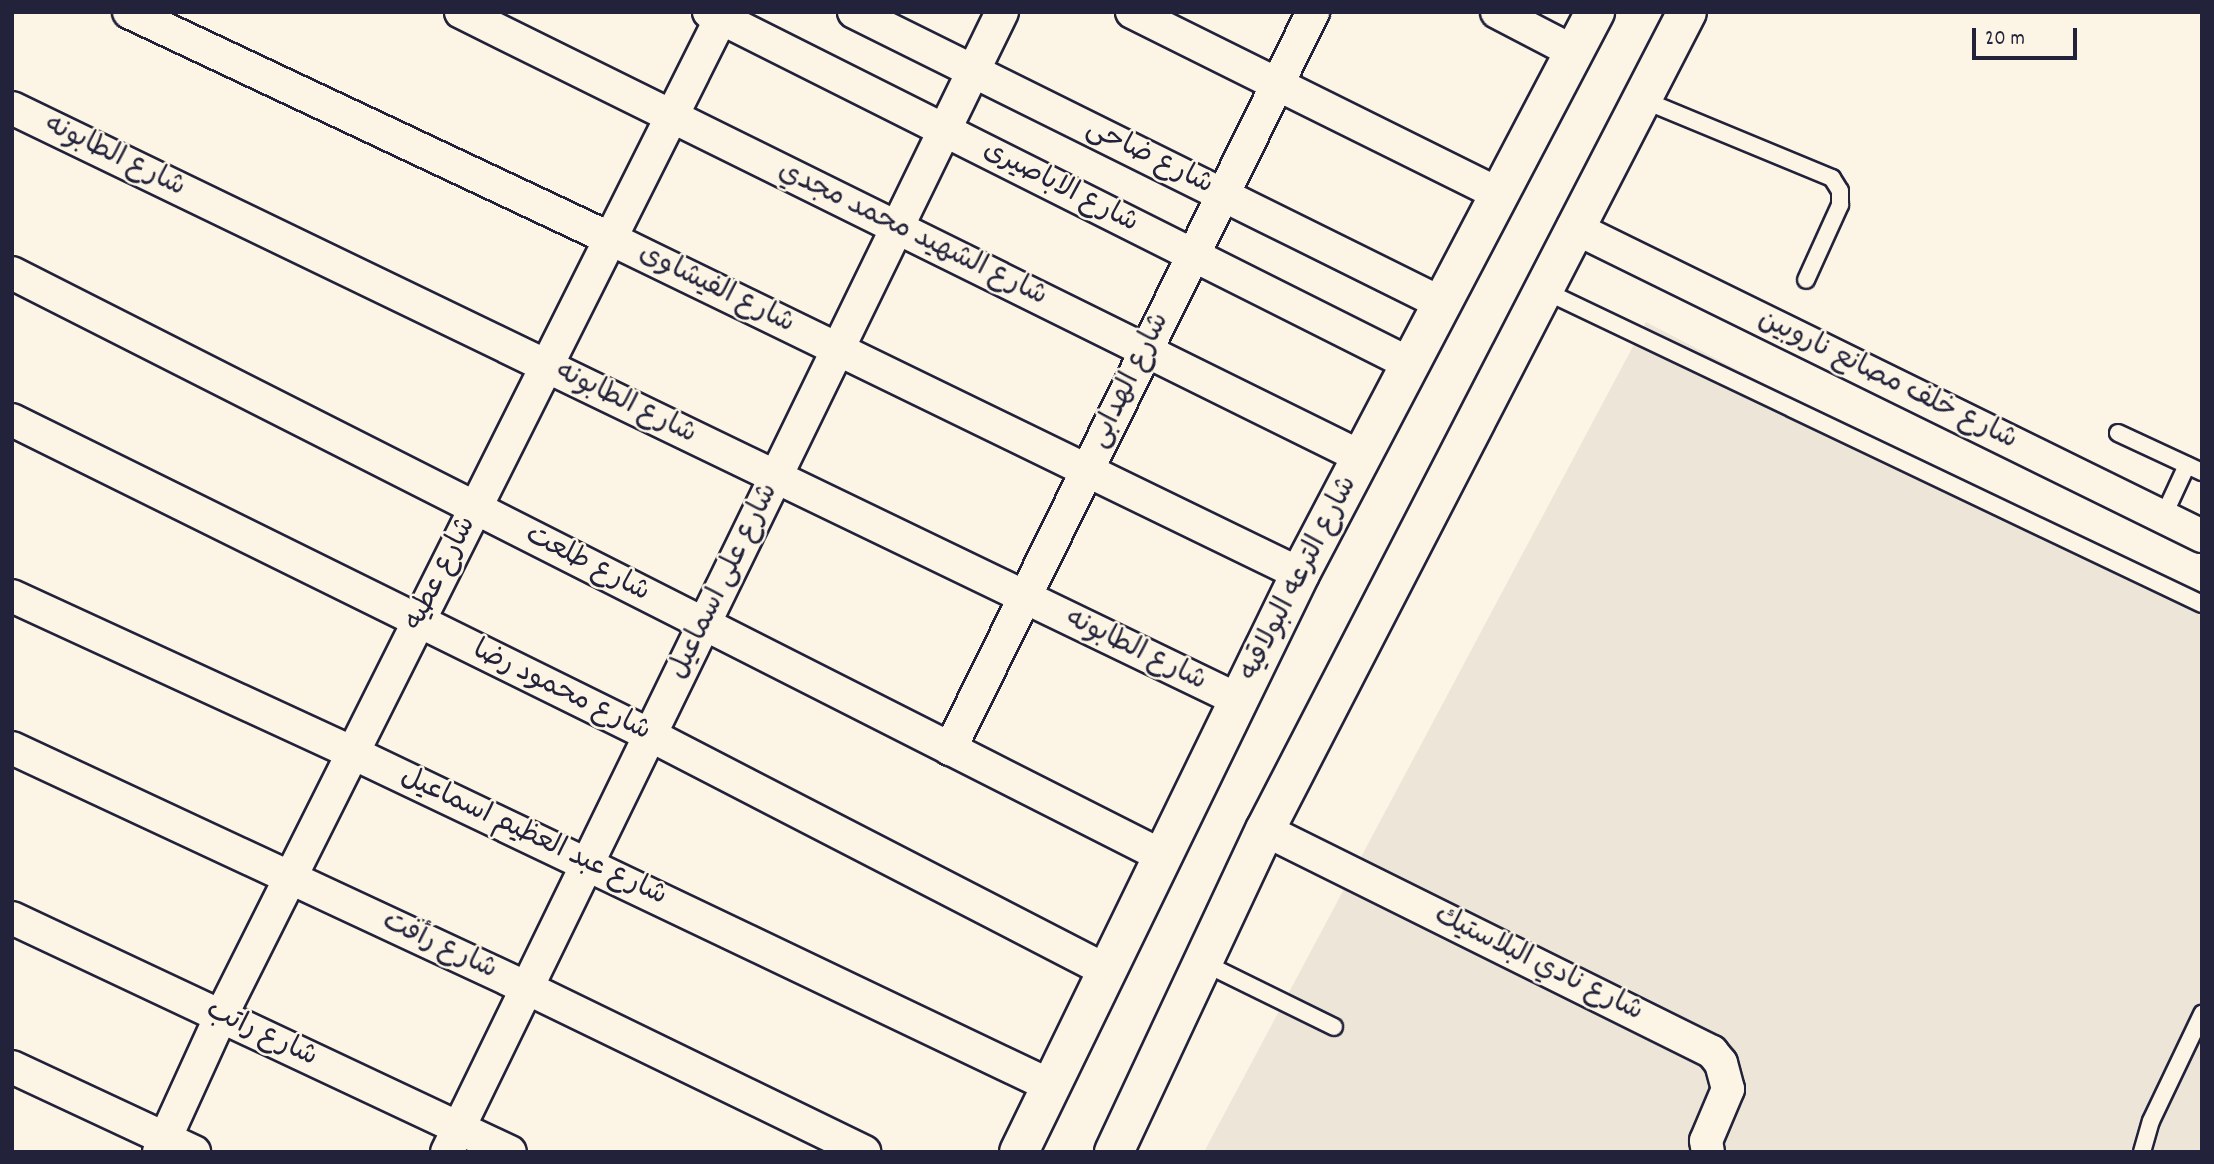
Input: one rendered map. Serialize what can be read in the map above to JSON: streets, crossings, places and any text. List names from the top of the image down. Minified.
{"streets":{"street":["شارع الطابونه","شارع ضاحى","شارع الاباصيرى","شارع الشهيد محمد مجدي","شارع الفيشاوى","شارع الهدابى","شارع خلف مصانع ناروبين","شارع طلعت","شارع عطيه","شارع الترعه البولاقيه","شارع على اسماعيل","شارع محمود رضا","شارع عبد العظيم اسماعيل","شارع رأفت","شارع نادي البلاستيك","شارع راتب"]},"crossings":[["شارع الطابونه","شارع الهدابى"],["شارع الطابونه","شارع عطيه"],["شارع الطابونه","شارع الترعه البولاقيه"],["شارع الطابونه","شارع على اسماعيل"],["شارع ضاحى","شارع الهدابى"],["شارع ضاحى","شارع الترعه البولاقيه"],["شارع ضاحى","شارع على اسماعيل"],["شارع الاباصيرى","شارع الهدابى"],["شارع الاباصيرى","شارع عطيه"],["شارع الاباصيرى","شارع الترعه البولاقيه"],["شارع الاباصيرى","شارع على اسماعيل"],["شارع الشهيد محمد مجدي","شارع الهدابى"],["شارع الشهيد محمد مجدي","شارع عطيه"],["شارع الشهيد محمد مجدي","شارع الترعه البولاقيه"],["شارع الشهيد محمد مجدي","شارع على اسماعيل"],["شارع الفيشاوى","شارع الهدابى"],["شارع الفيشاوى","شارع عطيه"],["شارع الفيشاوى","شارع الترعه البولاقيه"],["شارع الفيشاوى","شارع على اسماعيل"],["شارع الهدابى","شارع طلعت"],["شارع طلعت","شارع عطيه"],["شارع طلعت","شارع الترعه البولاقيه"],["شارع طلعت","شارع على اسماعيل"],["شارع عطيه","شارع محمود رضا"],["شارع عطيه","شارع عبد العظيم اسماعيل"],["شارع عطيه","شارع رأفت"],["شارع عطيه","شارع راتب"],["شارع الترعه البولاقيه","شارع محمود رضا"],["شارع الترعه البولاقيه","شارع عبد العظيم اسماعيل"],["شارع على اسماعيل","شارع محمود رضا"],["شارع على اسماعيل","شارع عبد العظيم اسماعيل"],["شارع على اسماعيل","شارع رأفت"],["شارع على اسماعيل","شارع راتب"]],"scale_bar":"20 m"}
